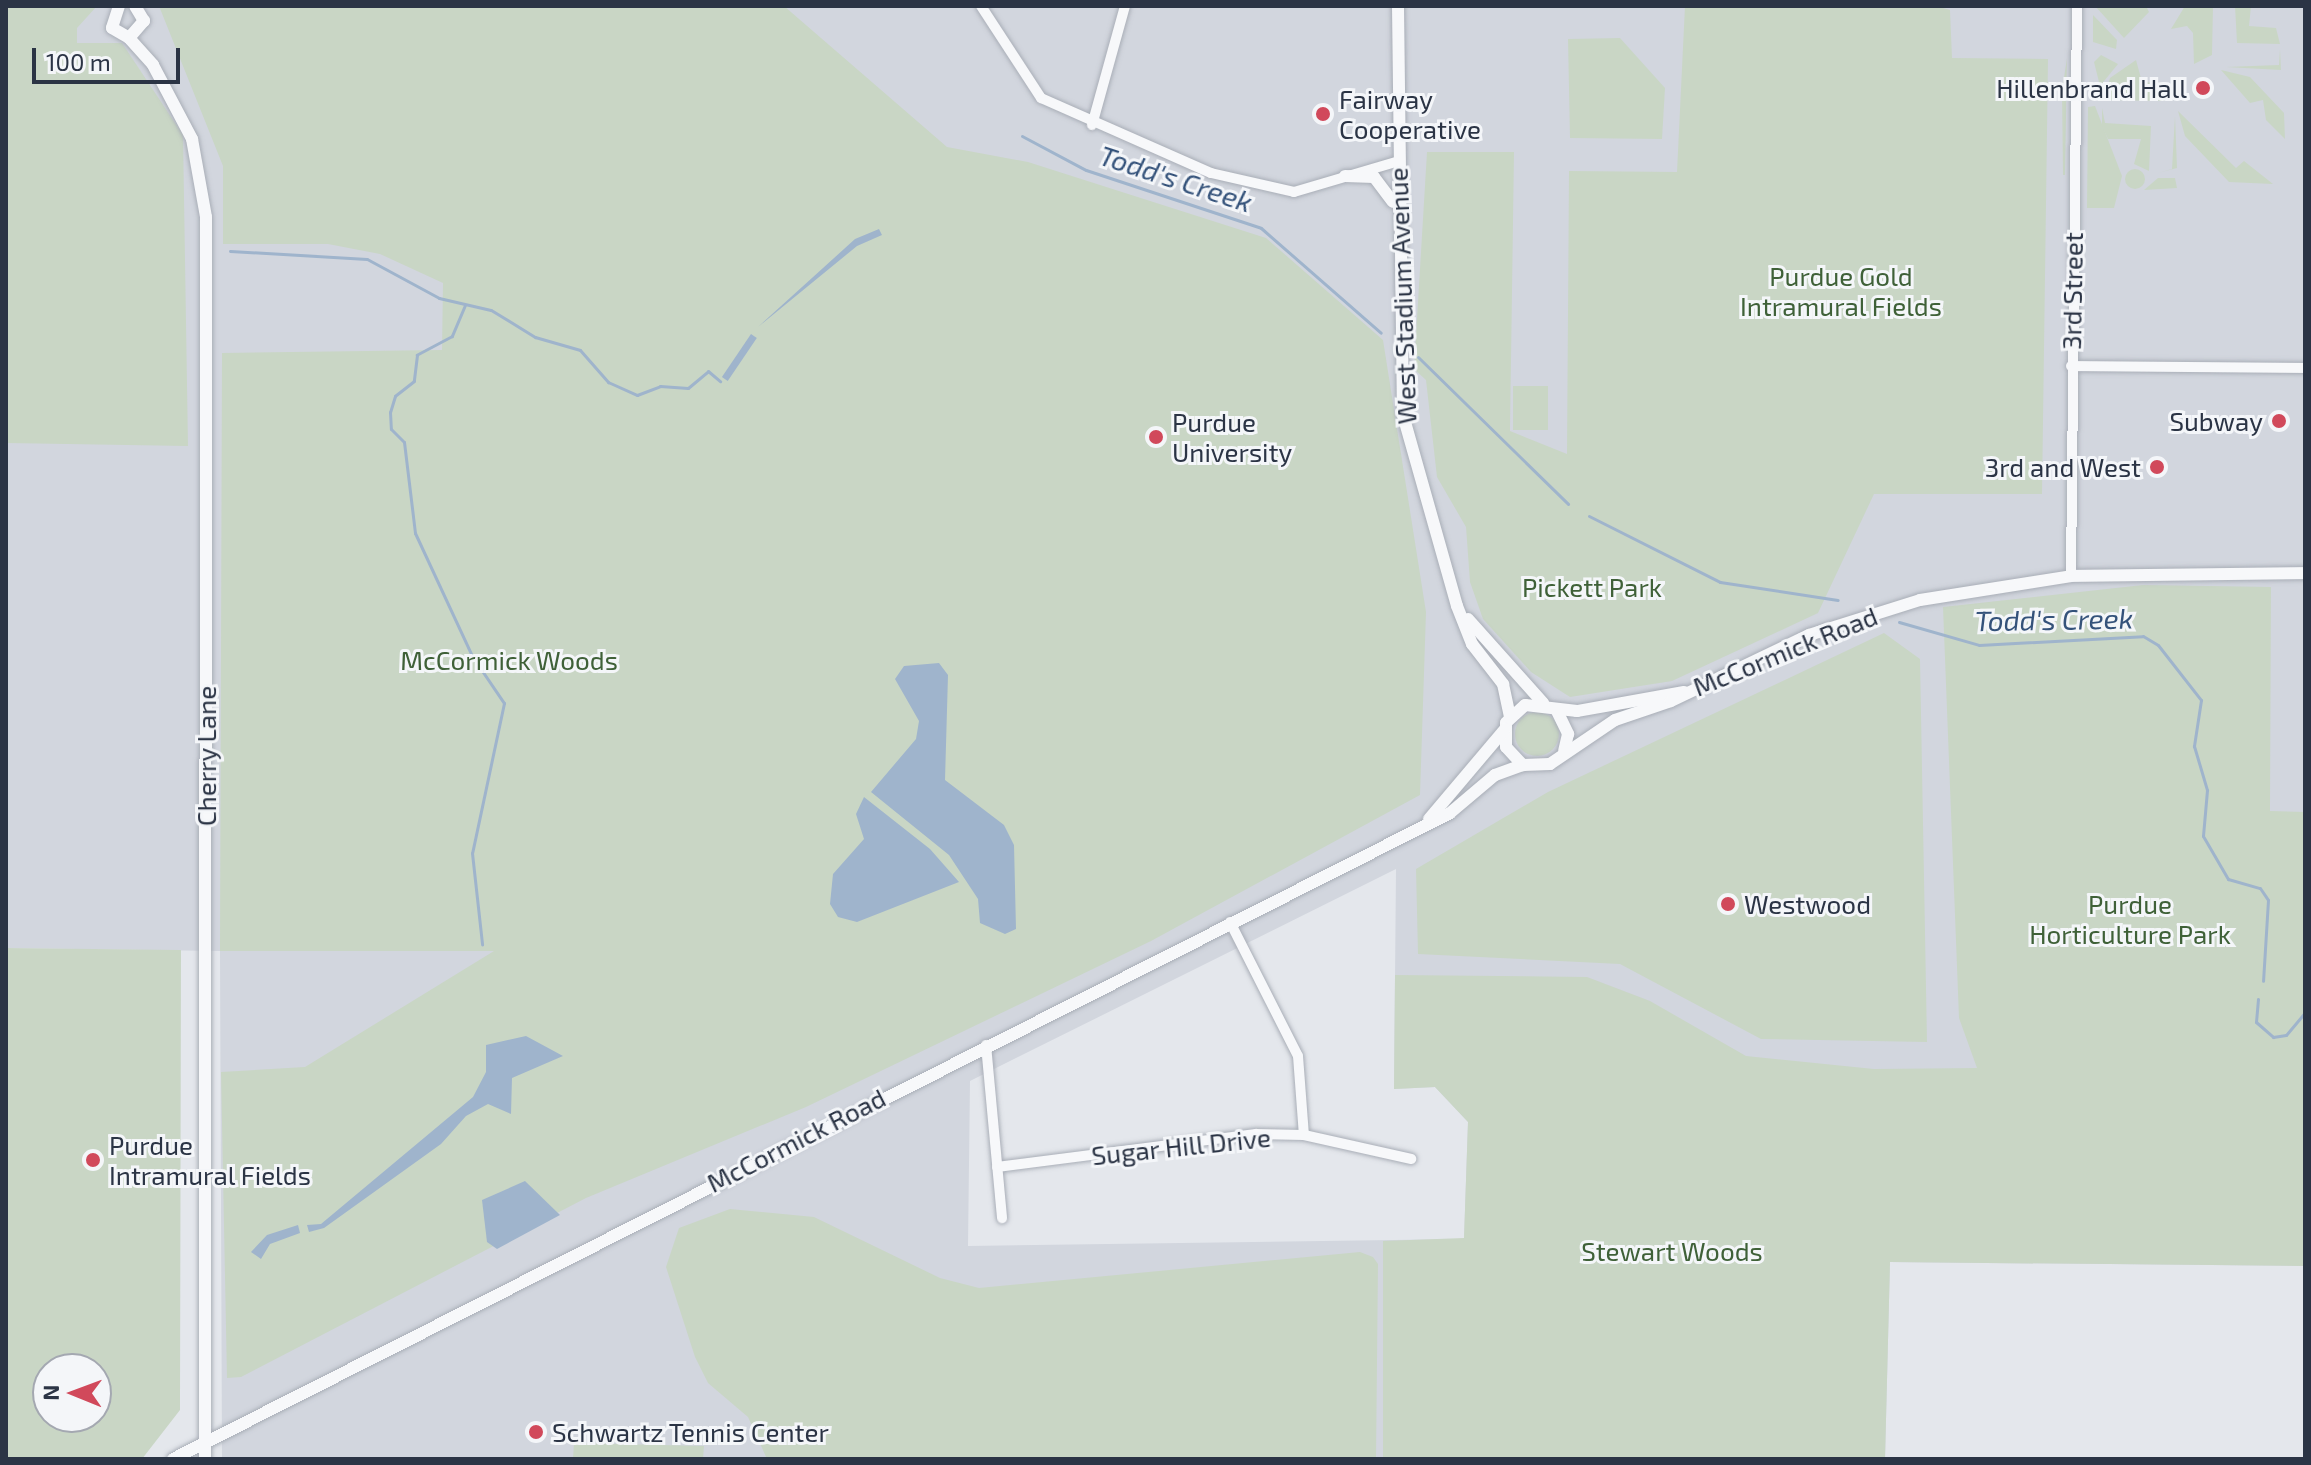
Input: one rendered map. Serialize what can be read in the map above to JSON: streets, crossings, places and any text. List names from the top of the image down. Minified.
{"streets":{"street":["3rd Street","West Stadium Avenue","McCormick Road","Cherry Lane","Sugar Hill Drive"]},"crossings":[["3rd Street","McCormick Road"],["West Stadium Avenue","McCormick Road"],["McCormick Road","Cherry Lane"]],"water":["Todd's Creek"],"parks":["Purdue Gold Intramural Fields","Pickett Park","McCormick Woods","Purdue Horticulture Park","Stewart Woods"],"places":["Hillenbrand Hall","Fairway Cooperative","Subway","Purdue University","3rd and West","Westwood","Purdue Intramural Fields","Schwartz Tennis Center"],"scale_bar":"100 m","north":"left"}
